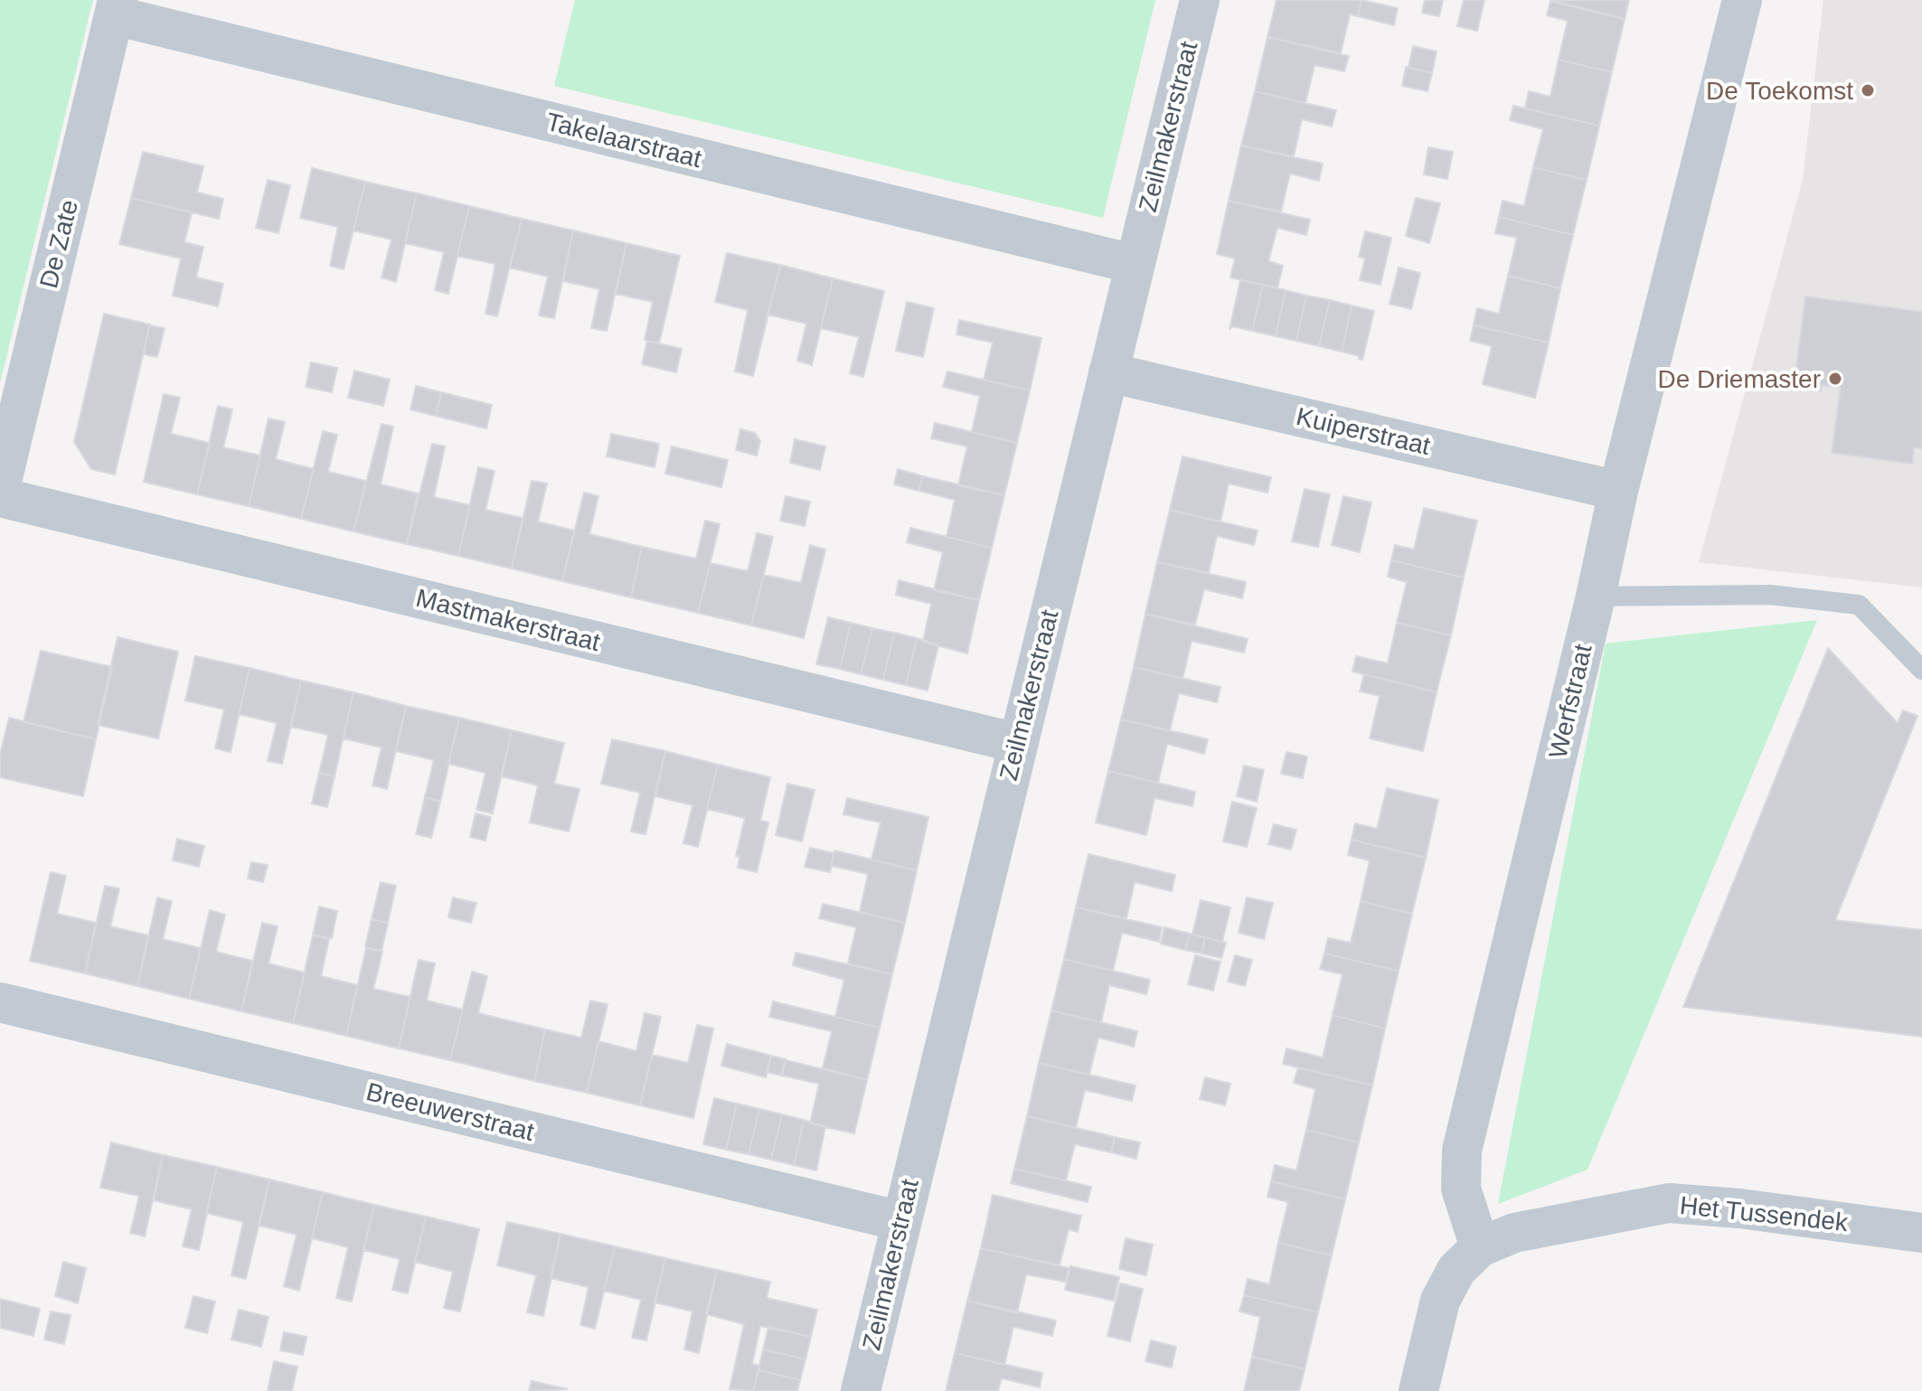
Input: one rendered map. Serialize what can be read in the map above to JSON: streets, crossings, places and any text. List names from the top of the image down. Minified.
{"streets":{"street":["Zeilmakerstraat","Takelaarstraat","De Zate","Kuiperstraat","Mastmakerstraat","Werfstraat","Breeuwerstraat","Het Tussendek"]},"crossings":[["Zeilmakerstraat","Takelaarstraat"],["Zeilmakerstraat","Kuiperstraat"],["Zeilmakerstraat","Mastmakerstraat"],["Zeilmakerstraat","Breeuwerstraat"],["Takelaarstraat","De Zate"],["Kuiperstraat","Werfstraat"],["Werfstraat","Het Tussendek"]],"places":["De Toekomst","De Driemaster"]}
